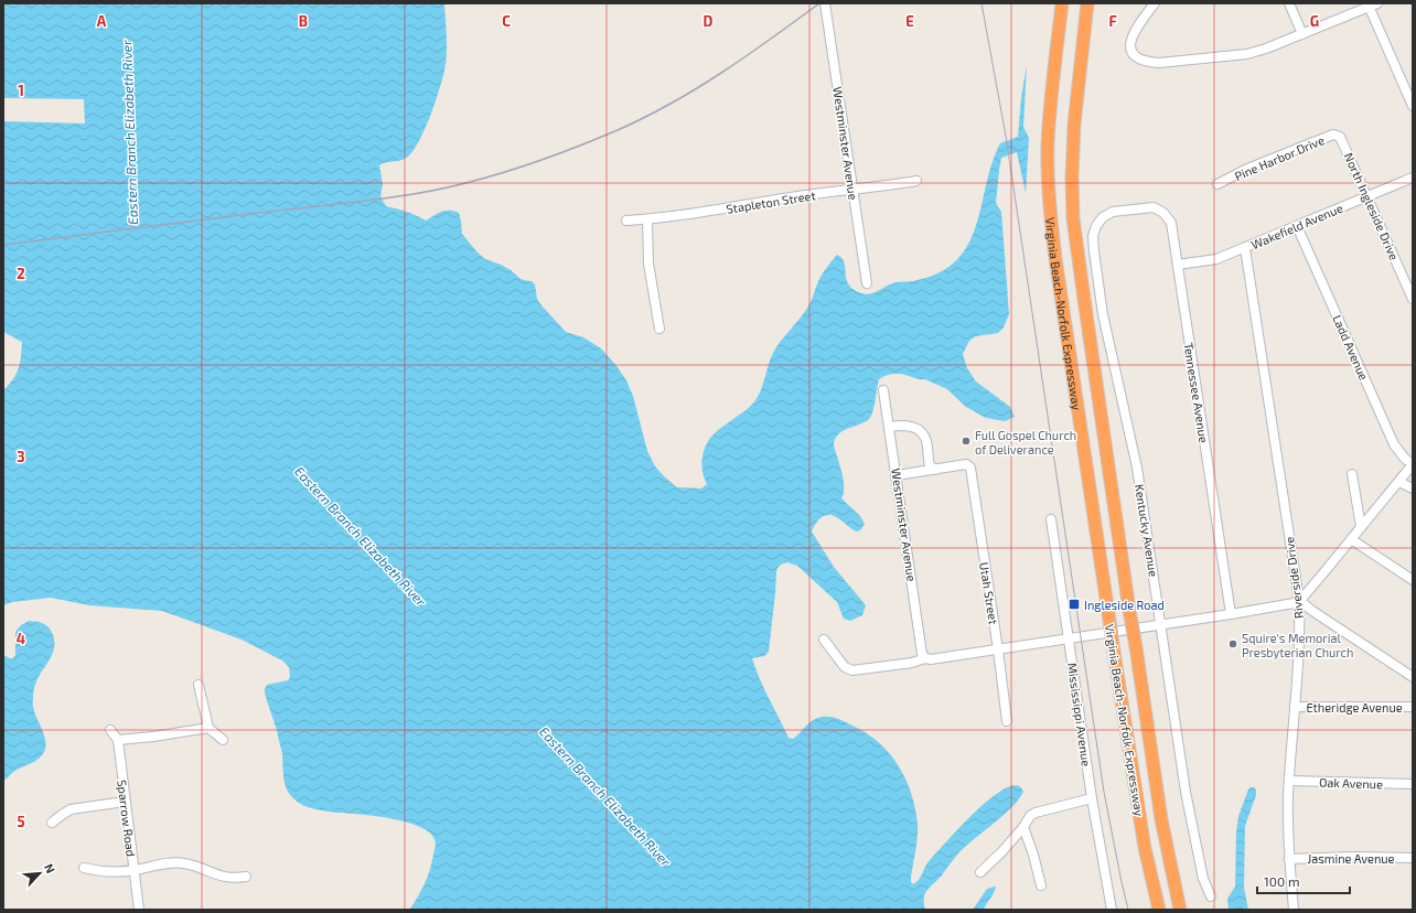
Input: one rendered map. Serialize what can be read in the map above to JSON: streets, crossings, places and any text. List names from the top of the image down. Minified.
{"streets":{"highway":["Virginia Beach-Norfolk Expressway"],"street":["Westminster Avenue","Pine Harbor Drive","Stapleton Street","North Ingleside Drive","Wakefield Avenue","Ladd Avenue","Tennessee Avenue","Kentucky Avenue","Riverside Drive","Utah Street","Etheridge Avenue","Mississippi Avenue","Oak Avenue","Sparrow Road","Jasmine Avenue"]},"crossings":[["Westminster Avenue","Stapleton Street"],["Pine Harbor Drive","North Ingleside Drive"],["North Ingleside Drive","Wakefield Avenue"],["Wakefield Avenue","Ladd Avenue"],["Wakefield Avenue","Tennessee Avenue"],["Wakefield Avenue","Riverside Drive"],["Tennessee Avenue","Kentucky Avenue"],["Riverside Drive","Etheridge Avenue"],["Riverside Drive","Oak Avenue"],["Riverside Drive","Jasmine Avenue"]],"water":["Eastern Branch Elizabeth River"],"places":{"other":["Full Gospel Church of Deliverance","Squire's Memorial Presbyterian Church"],"transit":["Ingleside Road"]},"scale_bar":"100 m","north":"top right","grid":{"columns":["A","B","C","D","E","F","G"],"rows":["1","2","3","4","5"]}}
